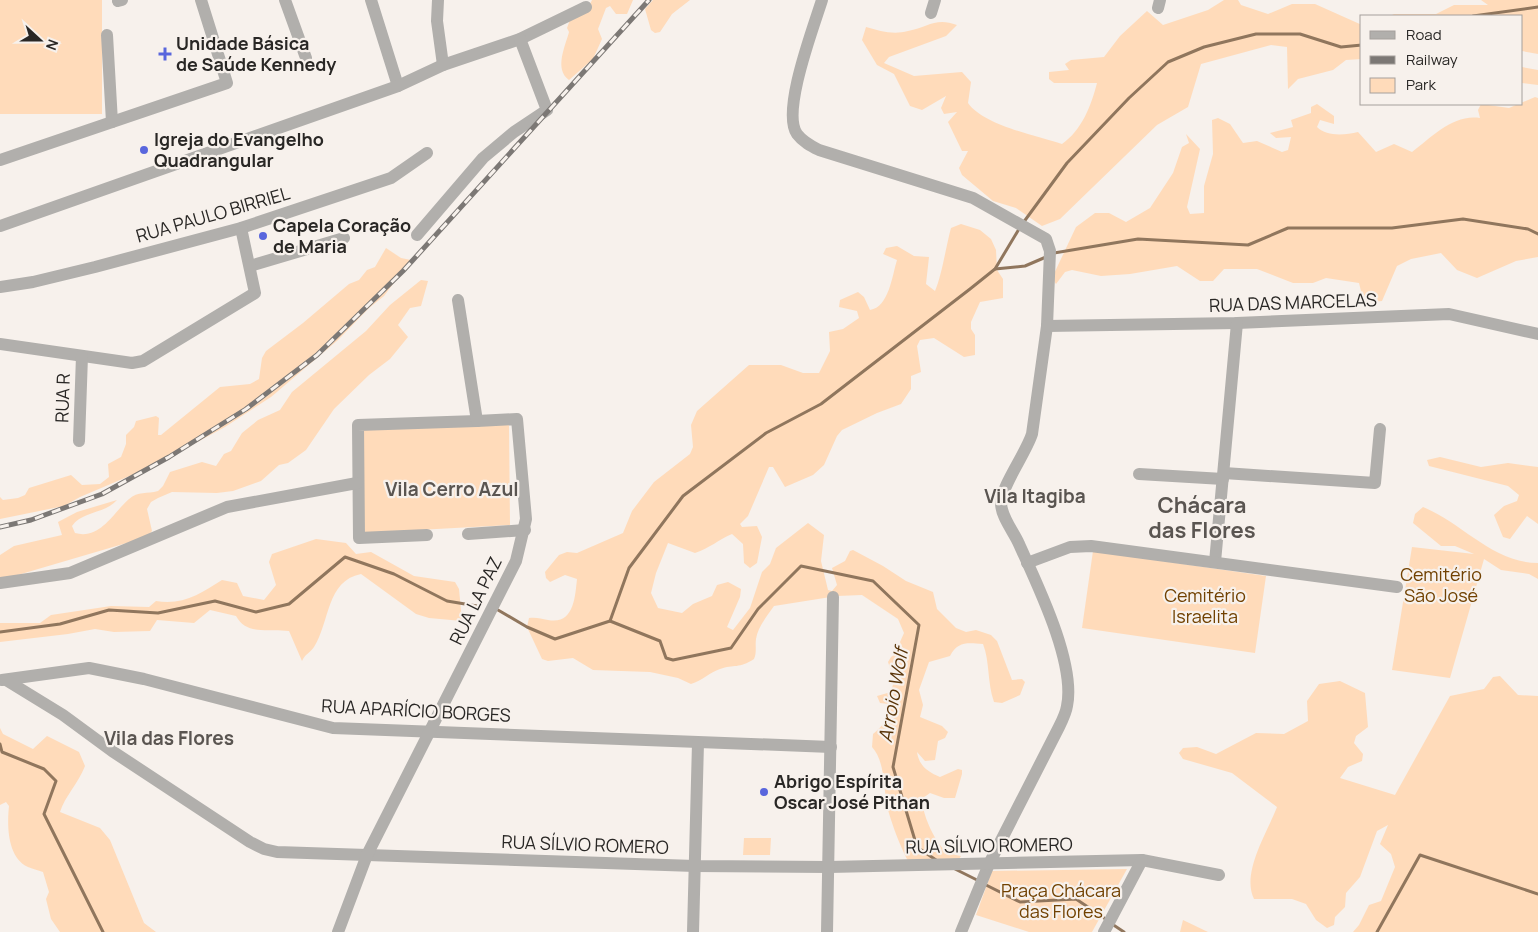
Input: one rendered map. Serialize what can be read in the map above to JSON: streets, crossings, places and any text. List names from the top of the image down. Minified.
{"streets":{"street":["RUA PAULO BIRRIEL","RUA DAS MARCELAS","RUA R","RUA LA PAZ","RUA APARÍCIO BORGES","RUA SÍLVIO ROMERO"]},"crossings":[["RUA LA PAZ","RUA APARÍCIO BORGES"],["RUA LA PAZ","RUA SÍLVIO ROMERO"],["RUA APARÍCIO BORGES","RUA SÍLVIO ROMERO"]],"districts":["Vila Cerro Azul","Vila Itagiba","Chácara das Flores","Vila das Flores"],"water":["Arroio Wolf"],"parks":["Cemitério São José","Cemitério Israelita","Praça Chácara das Flores"],"places":{"health":["Unidade Básica de Saúde Kennedy"],"other":["Igreja do Evangelho Quadrangular","Capela Coração de Maria","Abrigo Espírita Oscar José Pithan"]},"legend":["Road","Railway","Park"],"north":"right"}
